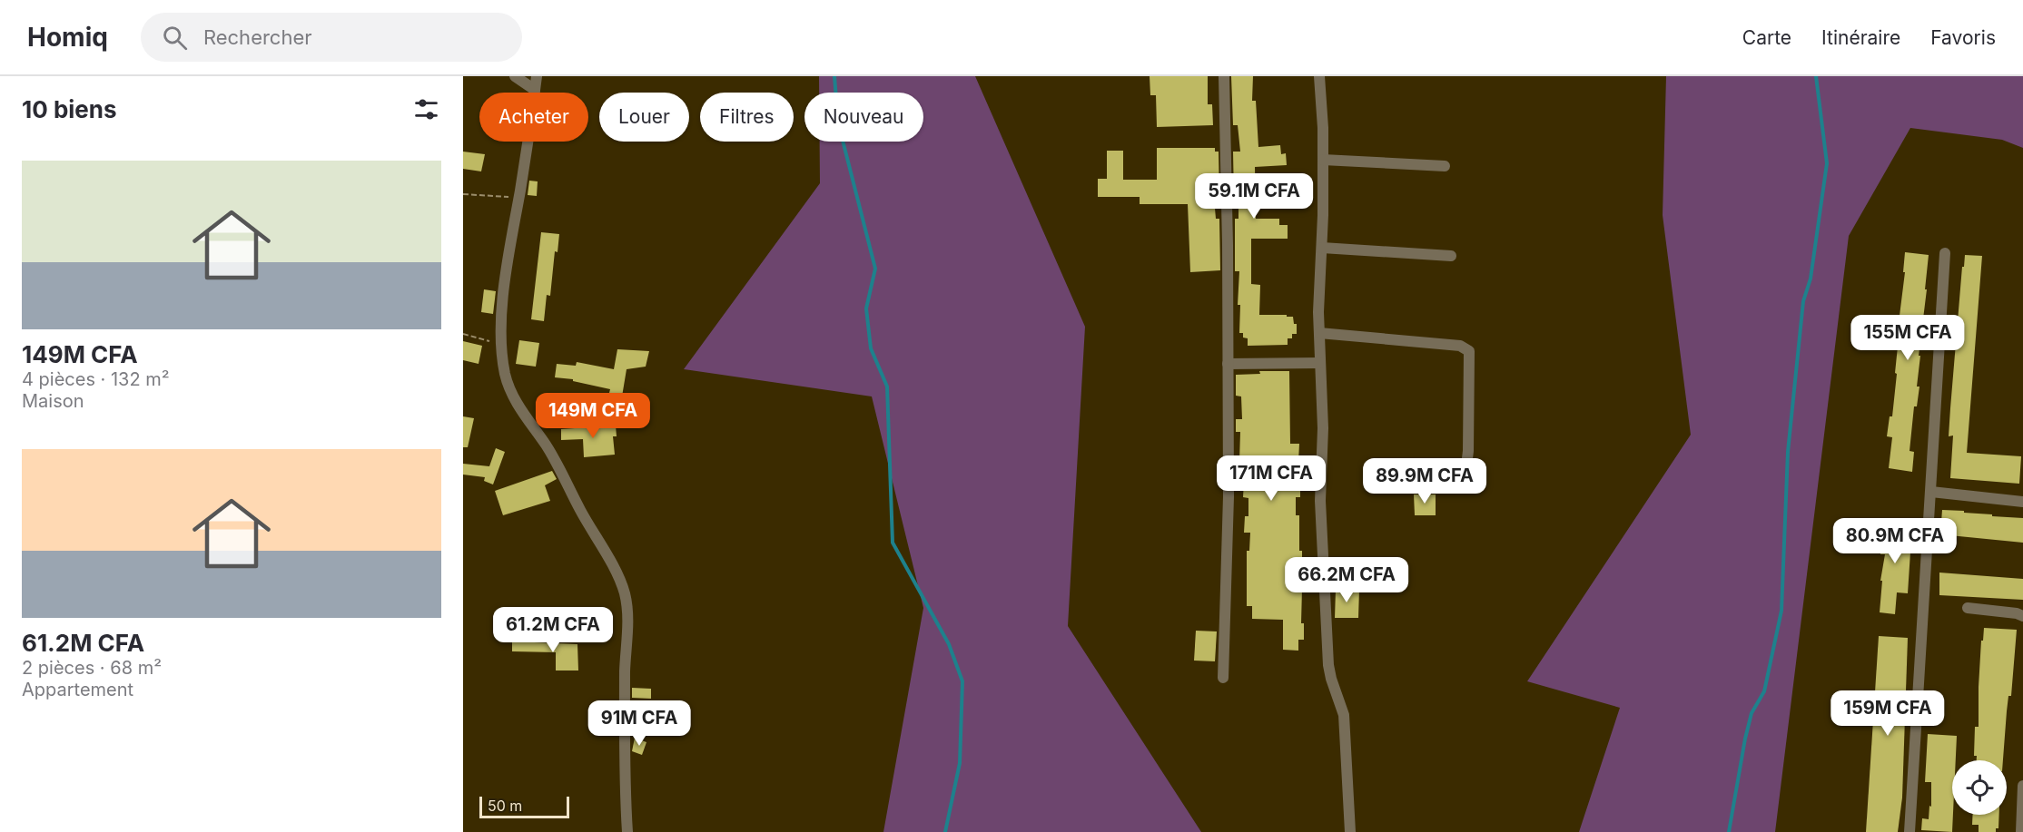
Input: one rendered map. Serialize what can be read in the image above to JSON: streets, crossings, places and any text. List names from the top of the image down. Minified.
{"scale_bar":"50 m","page":{"header":"Homiq","search":"Rechercher","nav":["Carte","Itinéraire","Favoris"],"heading":"10 biens","chip":["Acheter","Louer","Filtres","Nouveau"],"list":[{"name":"149M CFA","note":"4 pièces · 132 m² · Maison"},{"name":"61.2M CFA","note":"2 pièces · 68 m² · Appartement"}],"price":["59.1M CFA","155M CFA","149M CFA","171M CFA","89.9M CFA","80.9M CFA","66.2M CFA","61.2M CFA","159M CFA","91M CFA"],"scale":"50 m"}}
